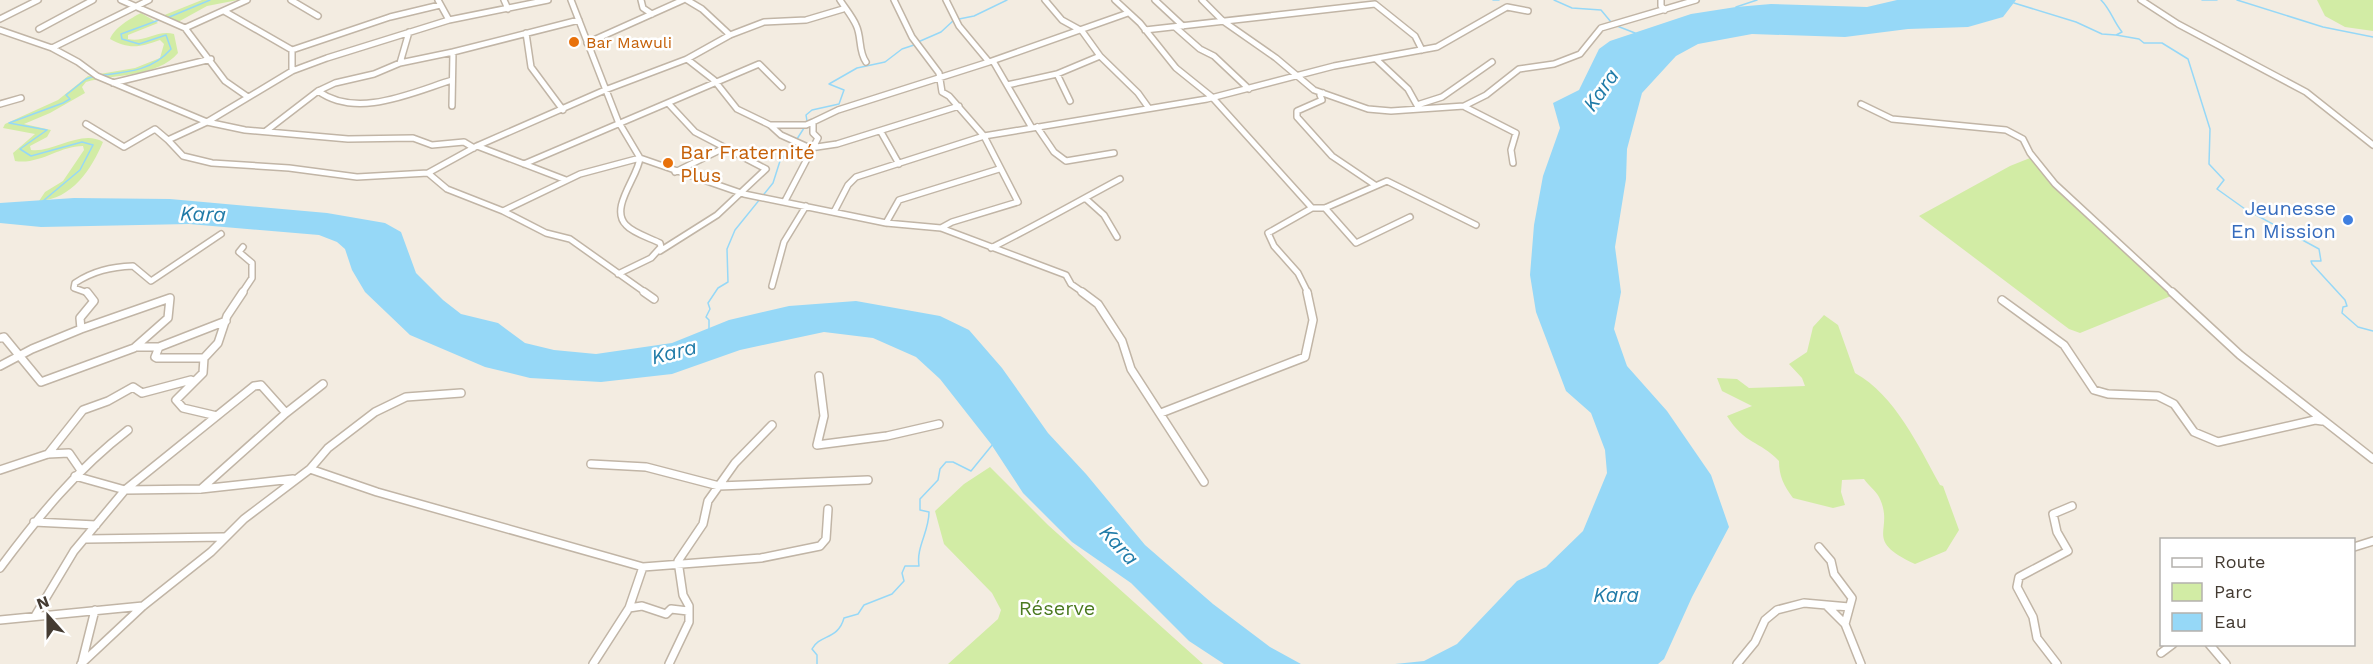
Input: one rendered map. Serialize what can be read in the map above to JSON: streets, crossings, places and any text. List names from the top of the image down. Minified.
{"water":["Kara"],"parks":["Réserve"],"places":["Bar Mawuli","Bar Fraternité Plus","Jeunesse En Mission"],"legend":["Route","Parc","Eau"],"north":"top"}
